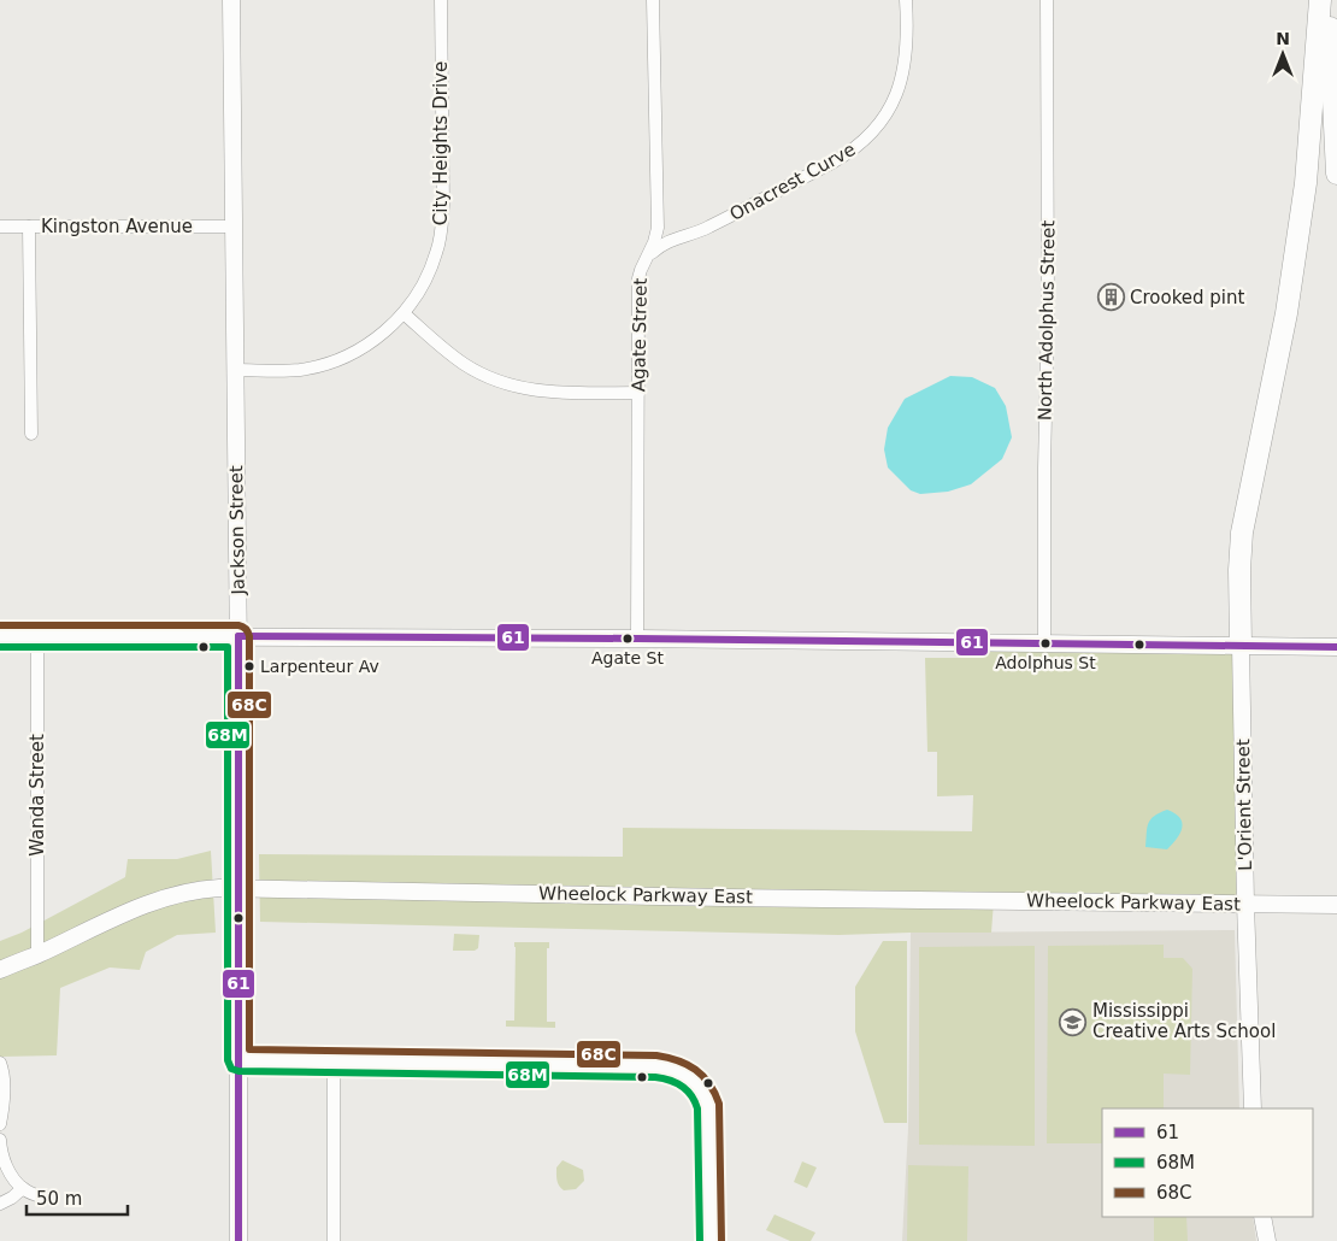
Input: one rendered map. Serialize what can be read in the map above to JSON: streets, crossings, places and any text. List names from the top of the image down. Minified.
{"streets":{"street":["City Heights Drive","Onacrest Curve","Kingston Avenue","North Adolphus Street","Agate Street","Jackson Street","Wanda Street","L'Orient Street","Wheelock Parkway East"]},"crossings":[["Onacrest Curve","Agate Street"],["Kingston Avenue","Jackson Street"],["Jackson Street","Wheelock Parkway East"],["Wanda Street","Wheelock Parkway East"],["L'Orient Street","Wheelock Parkway East"]],"places":{"building":["Crooked pint"],"other":["Agate St","Adolphus St","Larpenteur Av"],"school or university":["Mississippi Creative Arts School"]},"lines":["transit line 68C","transit line 61","transit line 68M"],"legend":["61","68M","68C"],"scale_bar":"50 m","north":"top"}
